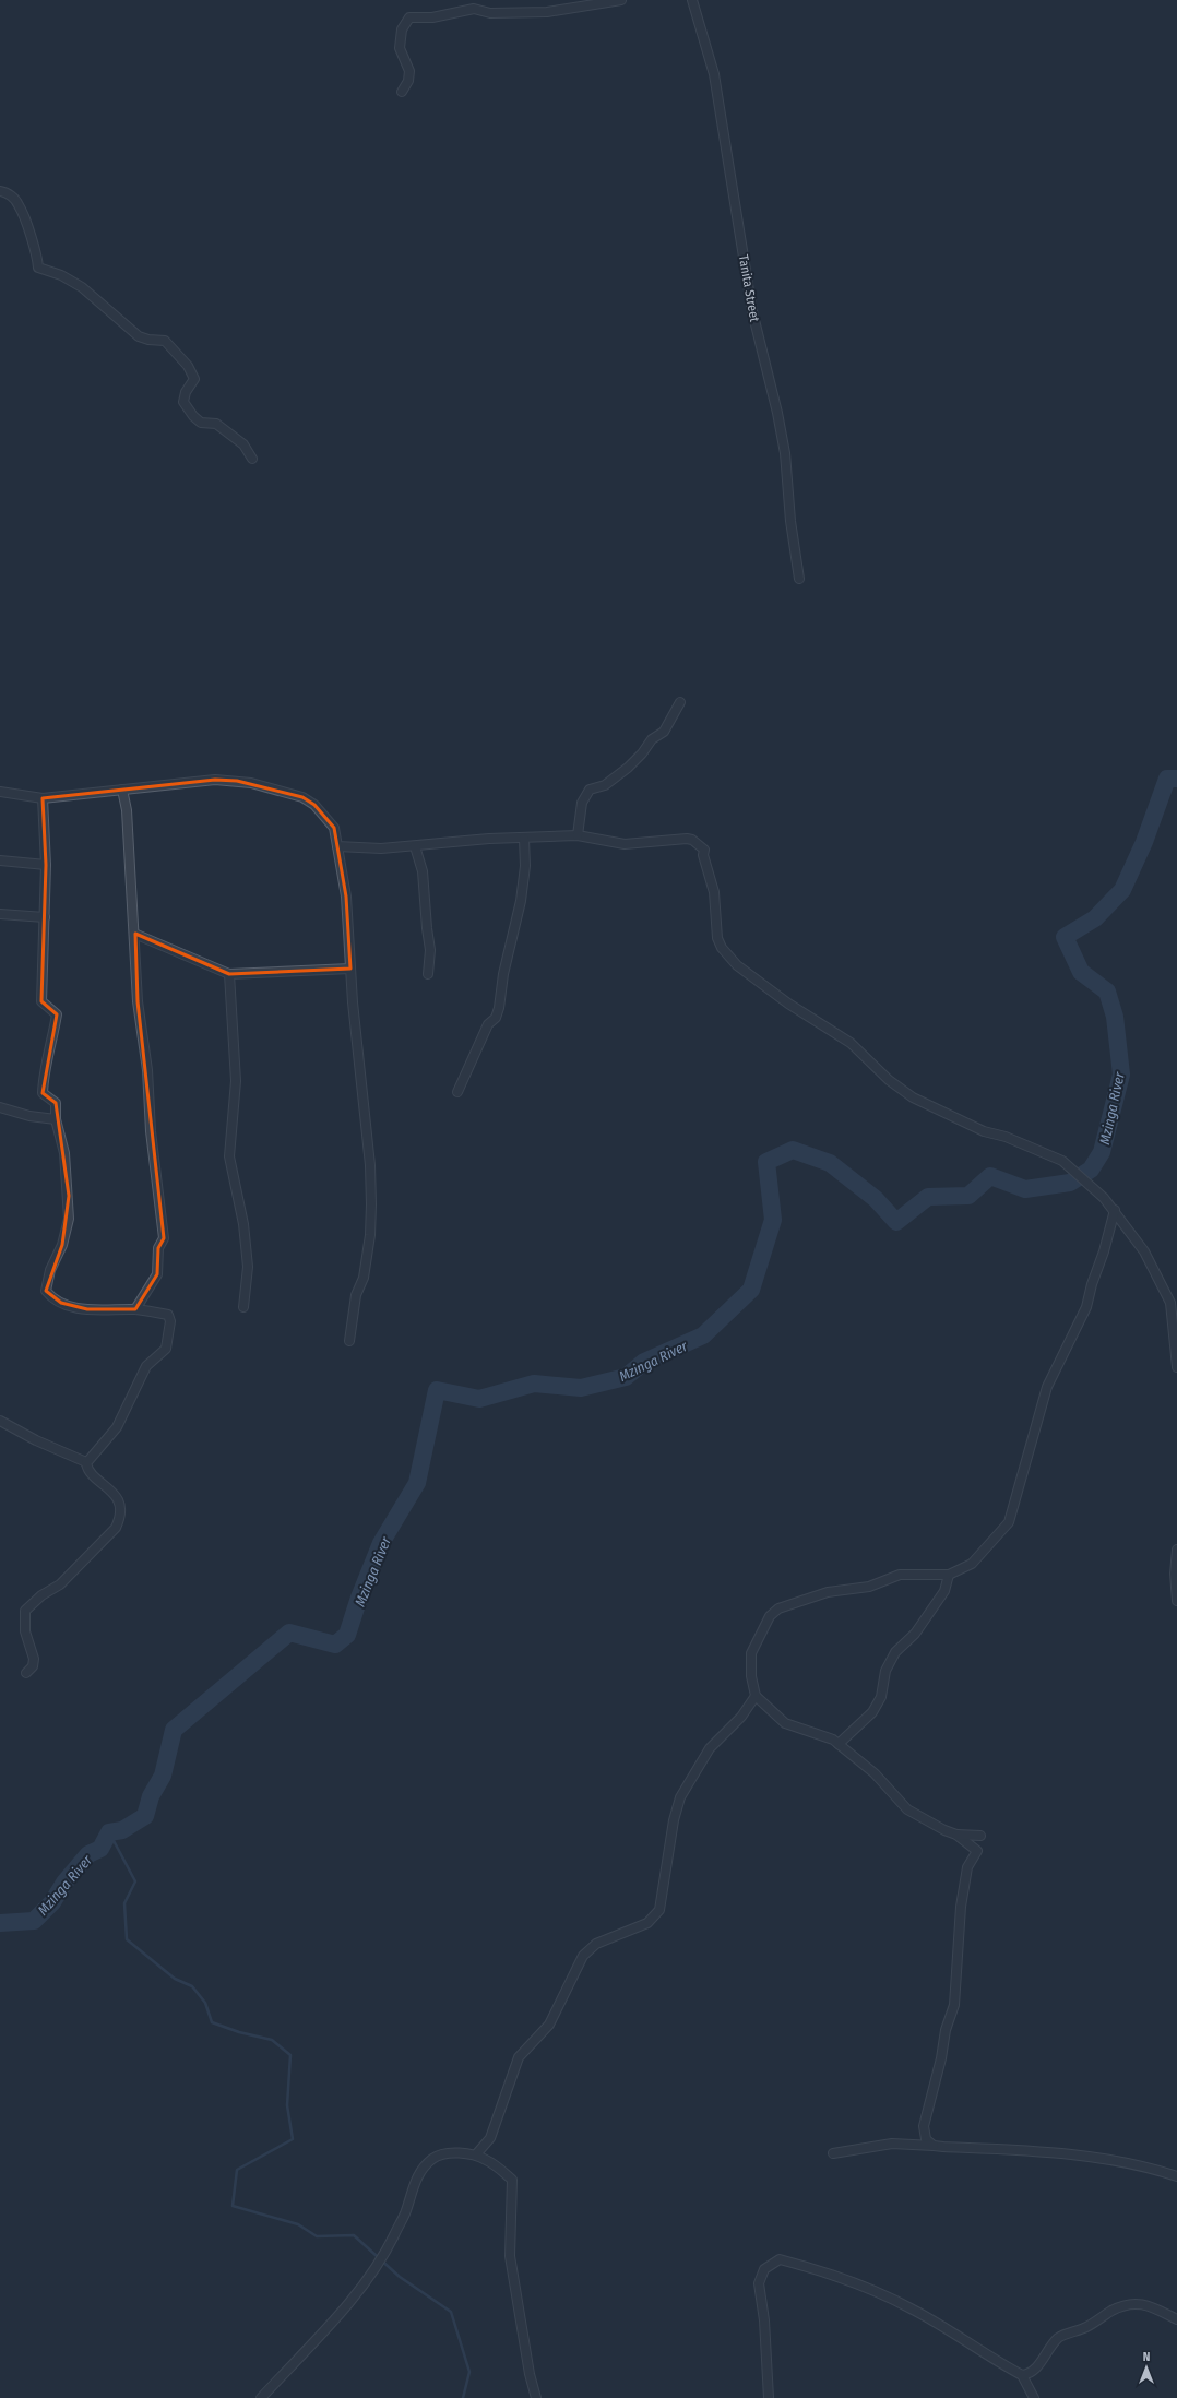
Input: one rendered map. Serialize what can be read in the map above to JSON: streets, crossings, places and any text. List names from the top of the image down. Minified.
{"streets":{"street":["Tanita Street"]},"water":["Mzinga River"],"north":"top"}
